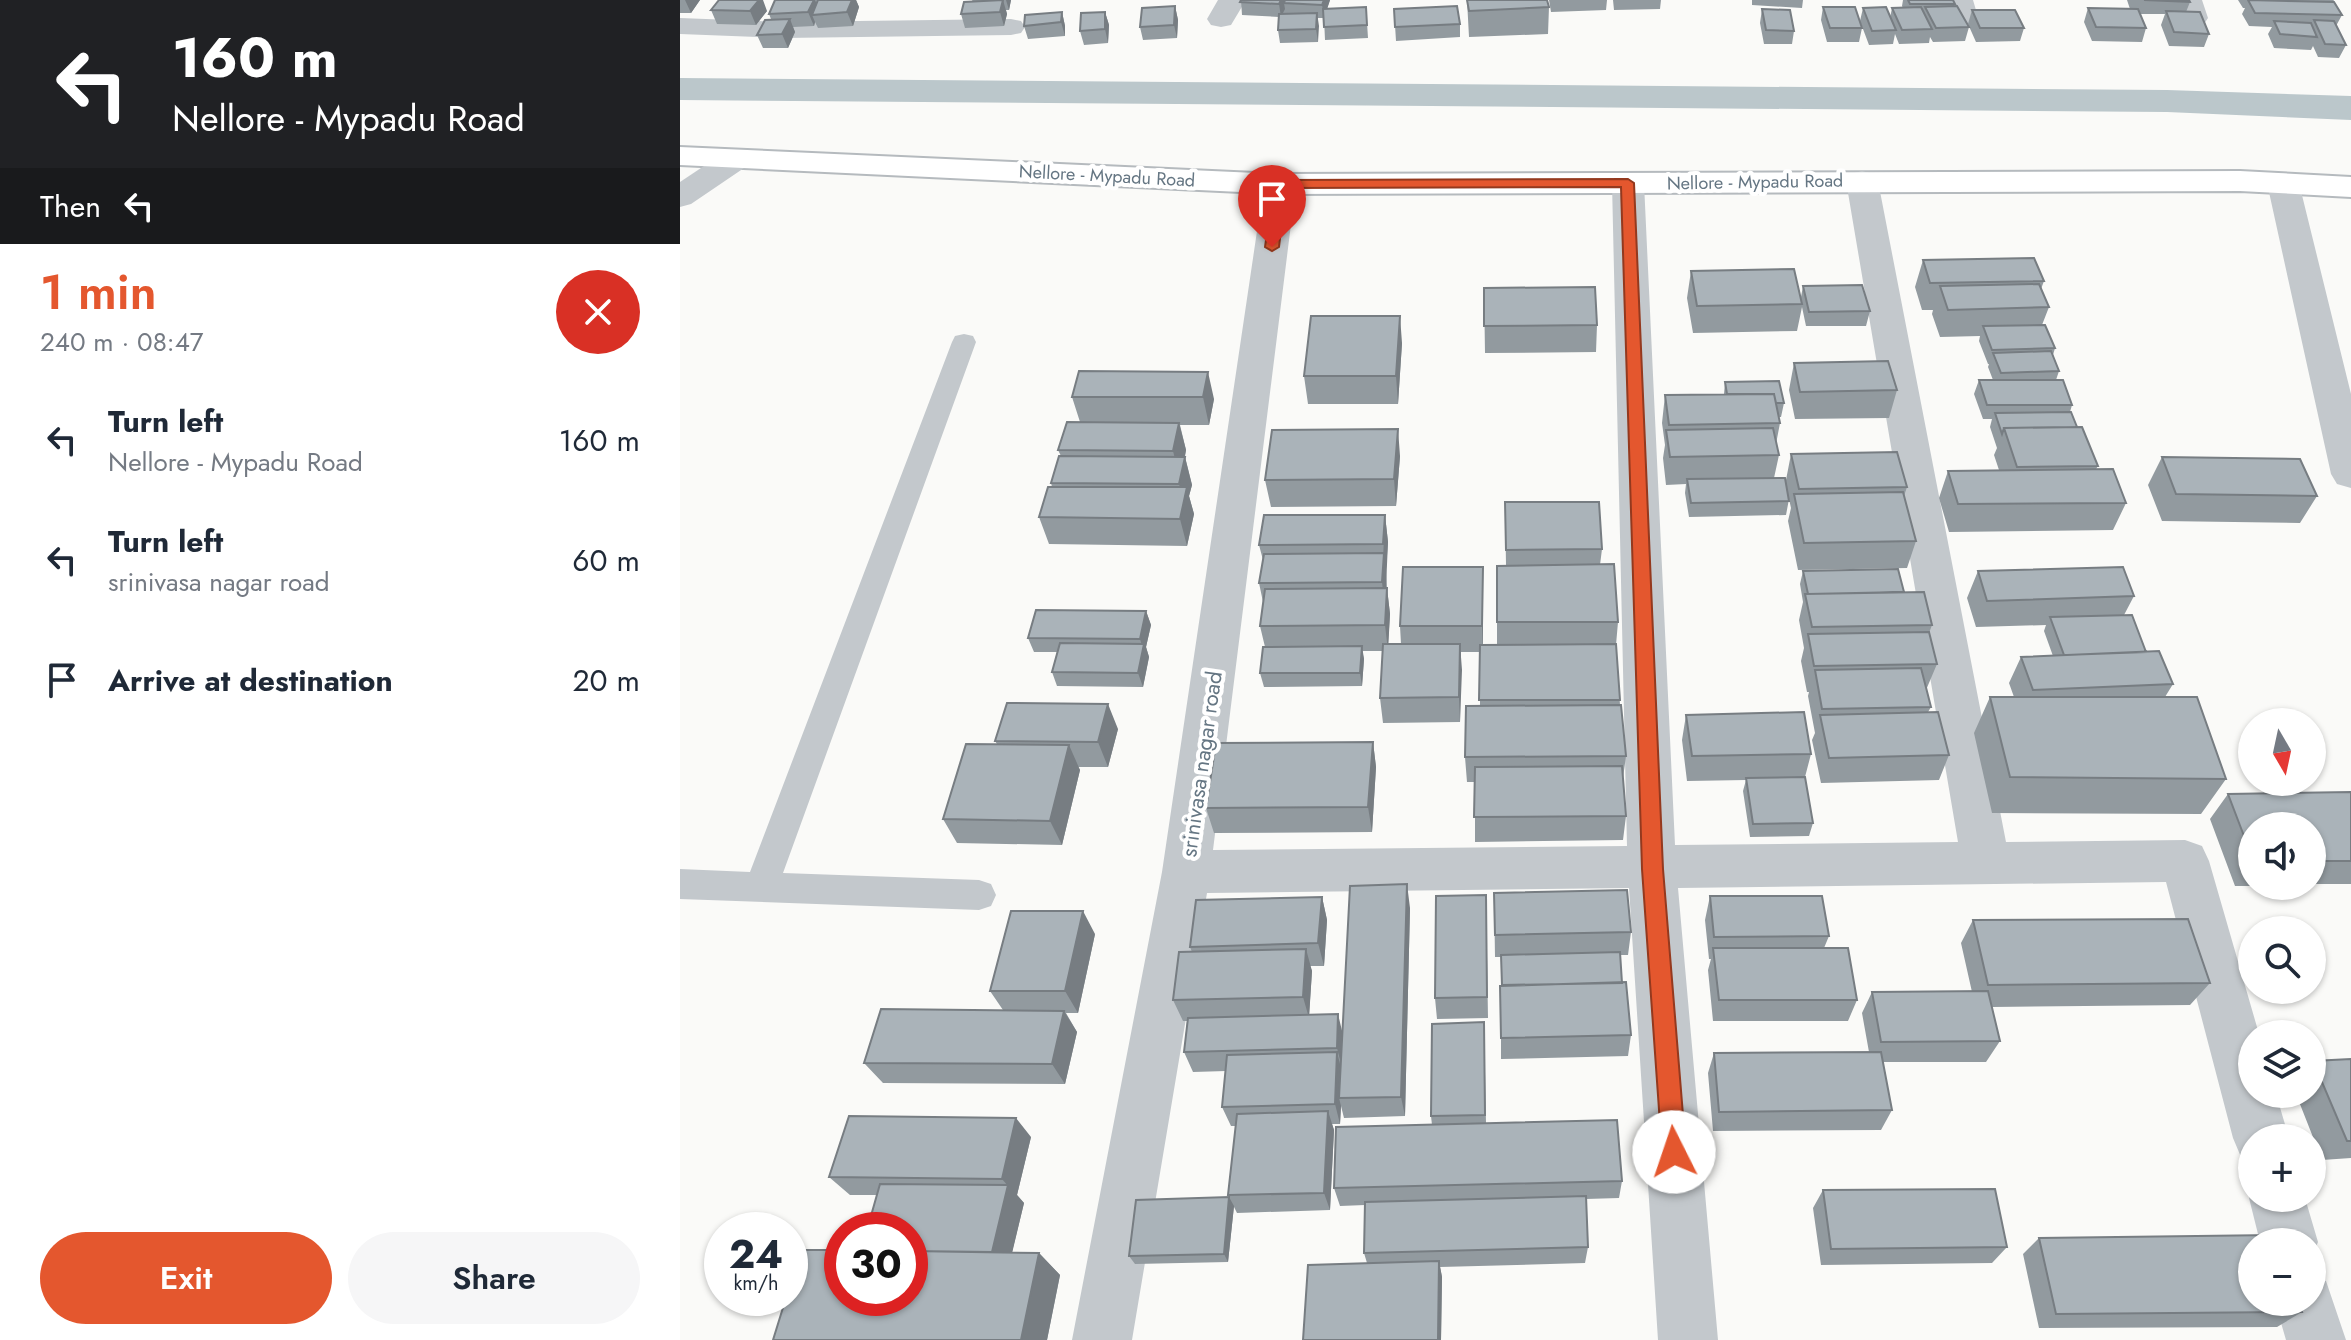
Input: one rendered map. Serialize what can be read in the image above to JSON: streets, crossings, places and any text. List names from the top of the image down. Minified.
{"streets":{"main road":["Nellore - Mypadu Road"],"street":["srinivasa nagar road"]},"crossings":[["Nellore - Mypadu Road","srinivasa nagar road"]],"north":"bottom","page":{"turn":["160 m","Nellore - Mypadu Road"],"then":"Then","heading":["1 min","240 m · 08:47"],"list":[{"name":"Turn left","note":"Nellore - Mypadu Road","value":"160 m"},{"name":"Turn left","note":"srinivasa nagar road","value":"60 m"},{"name":"Arrive at destination","value":"20 m"}],"map_buttons":["+","−"],"speed":"24 km/h","limit":"30","buttons":["Exit","Share"]}}
